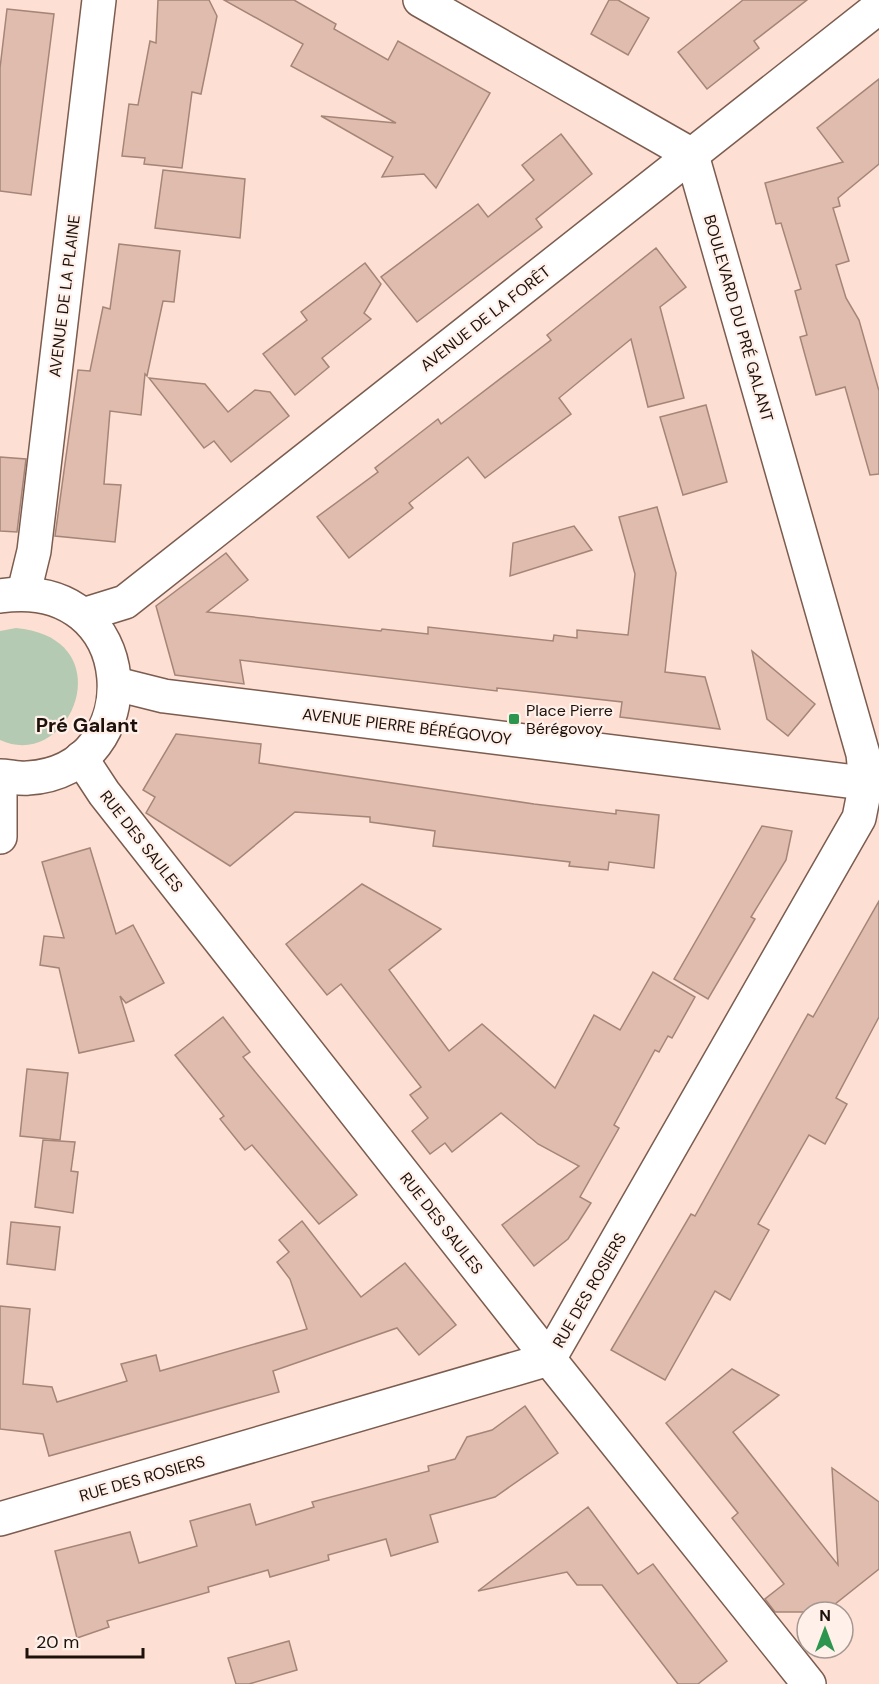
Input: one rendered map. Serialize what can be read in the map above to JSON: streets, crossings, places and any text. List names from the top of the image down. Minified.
{"streets":{"street":["AVENUE DE LA PLAINE","AVENUE DE LA FORÊT","BOULEVARD DU PRÉ GALANT","AVENUE PIERRE BÉRÉGOVOY","RUE DES SAULES","RUE DES ROSIERS"]},"crossings":[["AVENUE DE LA FORÊT","BOULEVARD DU PRÉ GALANT"],["BOULEVARD DU PRÉ GALANT","AVENUE PIERRE BÉRÉGOVOY"],["BOULEVARD DU PRÉ GALANT","RUE DES ROSIERS"],["AVENUE PIERRE BÉRÉGOVOY","RUE DES ROSIERS"],["RUE DES SAULES","RUE DES ROSIERS"]],"districts":["Pré Galant"],"places":{"transit":["Place Pierre Bérégovoy"]},"scale_bar":"20 m","north":"top"}
